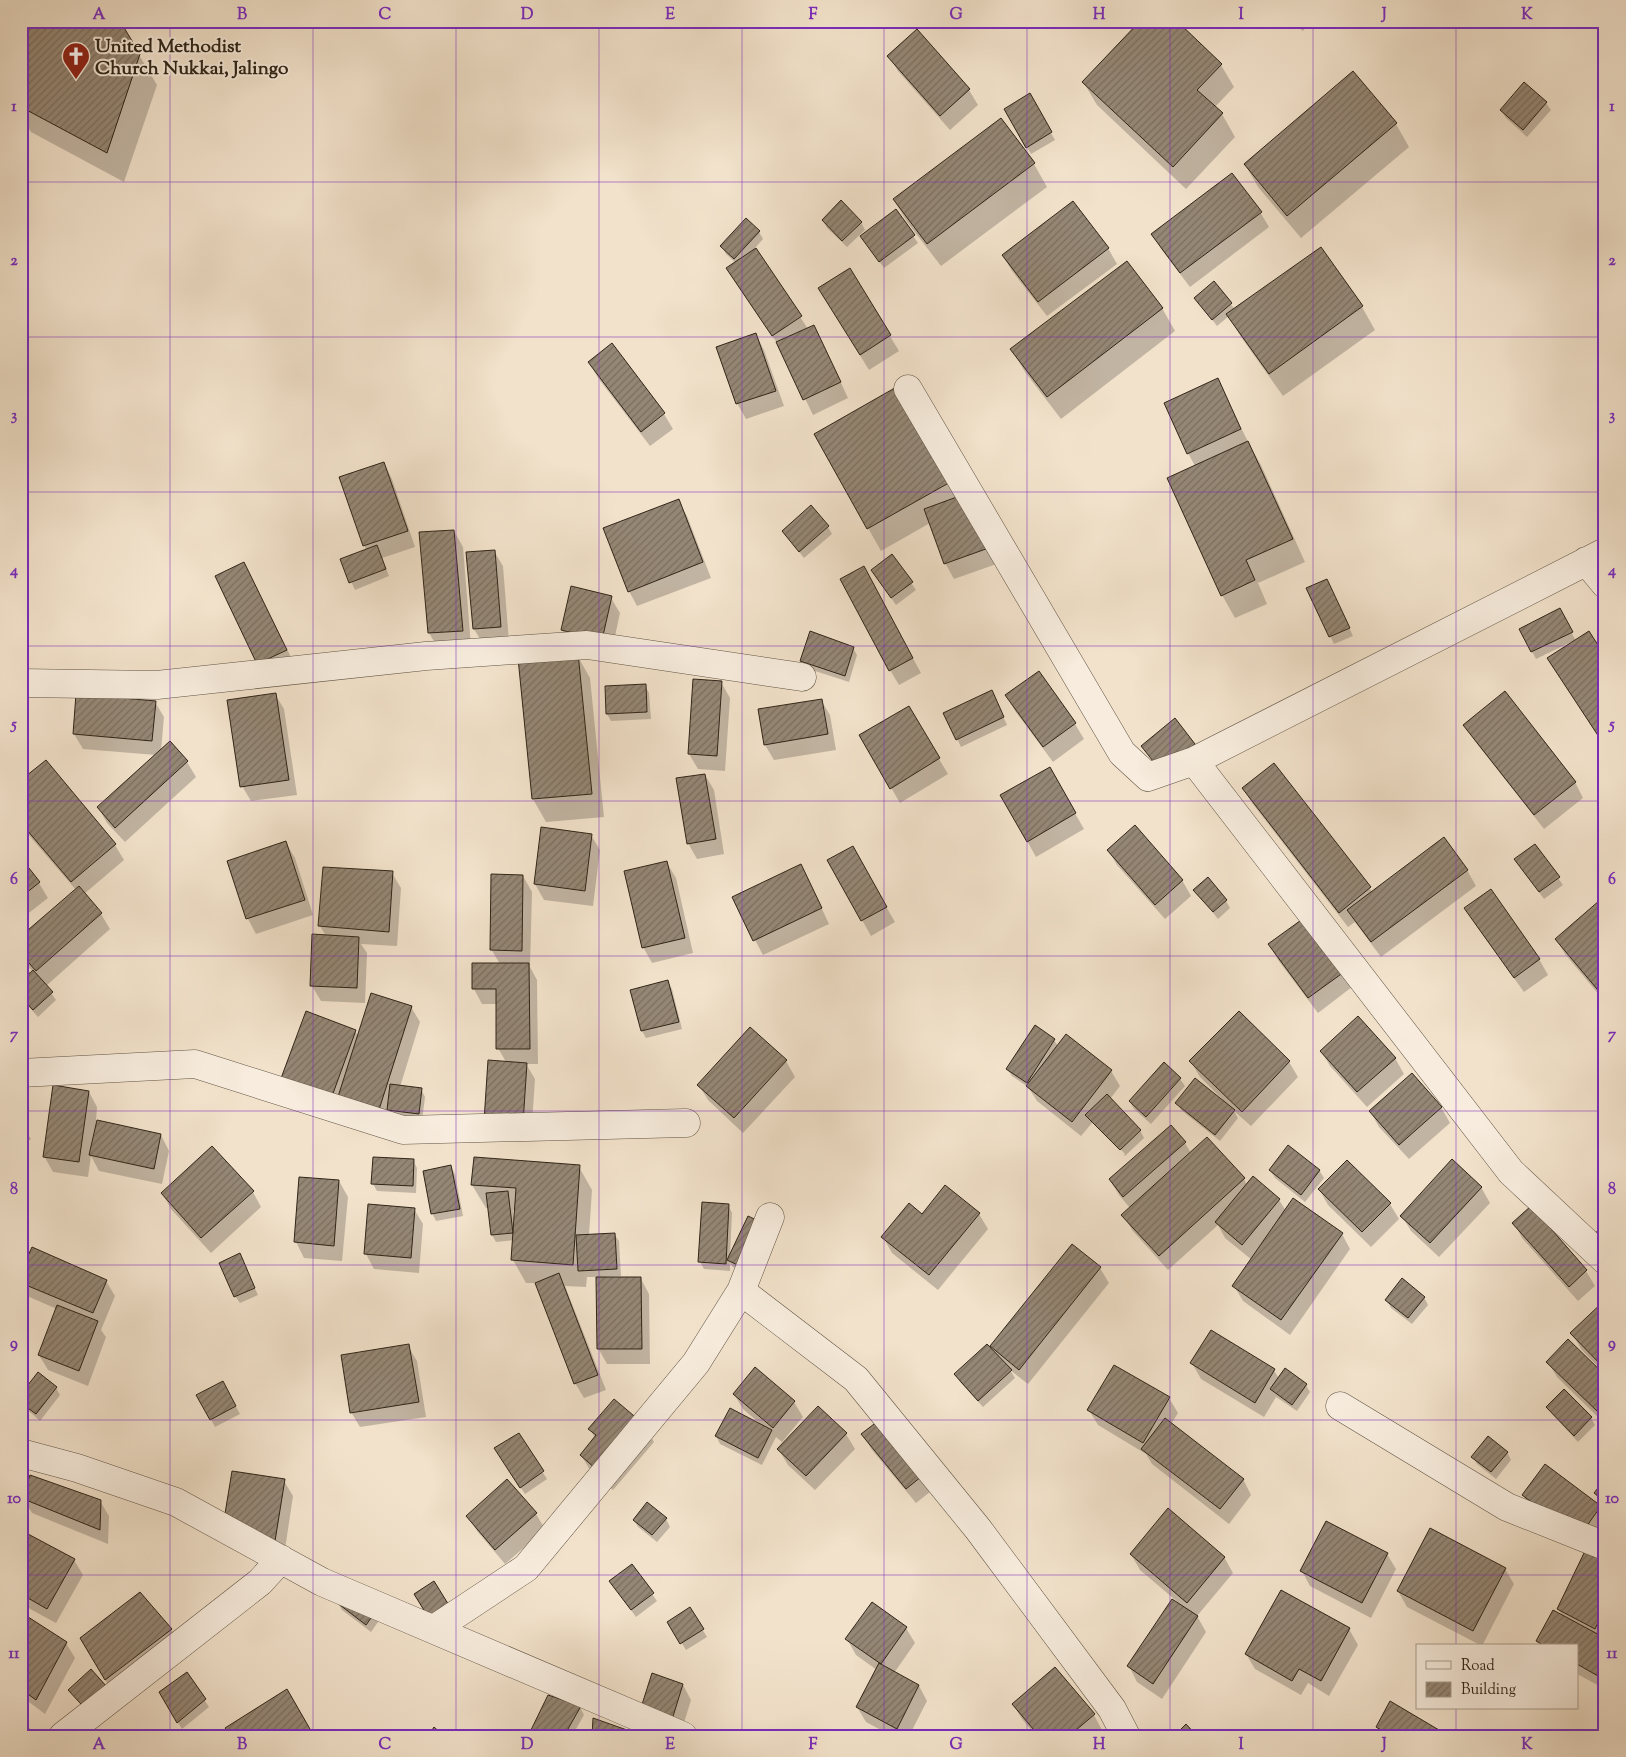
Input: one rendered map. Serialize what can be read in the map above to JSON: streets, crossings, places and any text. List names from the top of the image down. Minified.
{"places":{"church":["United Methodist Church Nukkai, Jalingo"]},"legend":["Road","Building"],"grid":{"columns":["A","B","C","D","E","F","G","H","I","J","K"],"rows":["1","2","3","4","5","6","7","8","9","10","11"]}}
